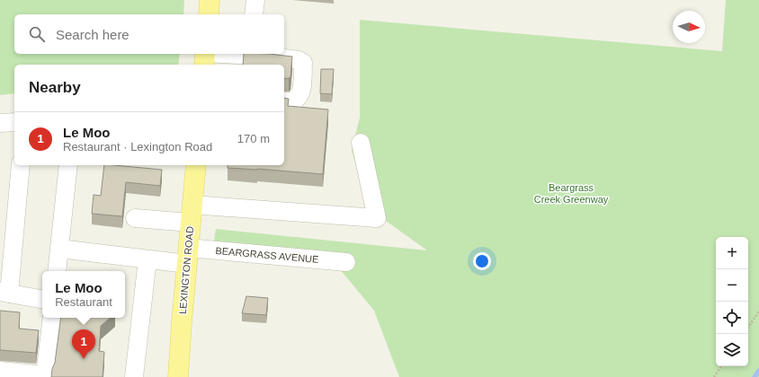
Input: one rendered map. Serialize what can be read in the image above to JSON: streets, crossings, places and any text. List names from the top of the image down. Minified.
{"streets":{"main road":["LEXINGTON ROAD"],"street":["BEARGRASS AVENUE"]},"crossings":[["BEARGRASS AVENUE","LEXINGTON ROAD"]],"parks":["Beargrass Creek Greenway"],"north":"right","page":{"search":"Search here","heading":"Nearby","list":[{"mark":"1","name":"Le Moo","note":"Restaurant · Lexington Road","value":"170 m"}],"map_buttons":["+","−"],"popup":["Le Moo","Restaurant"],"pins":"1"}}
